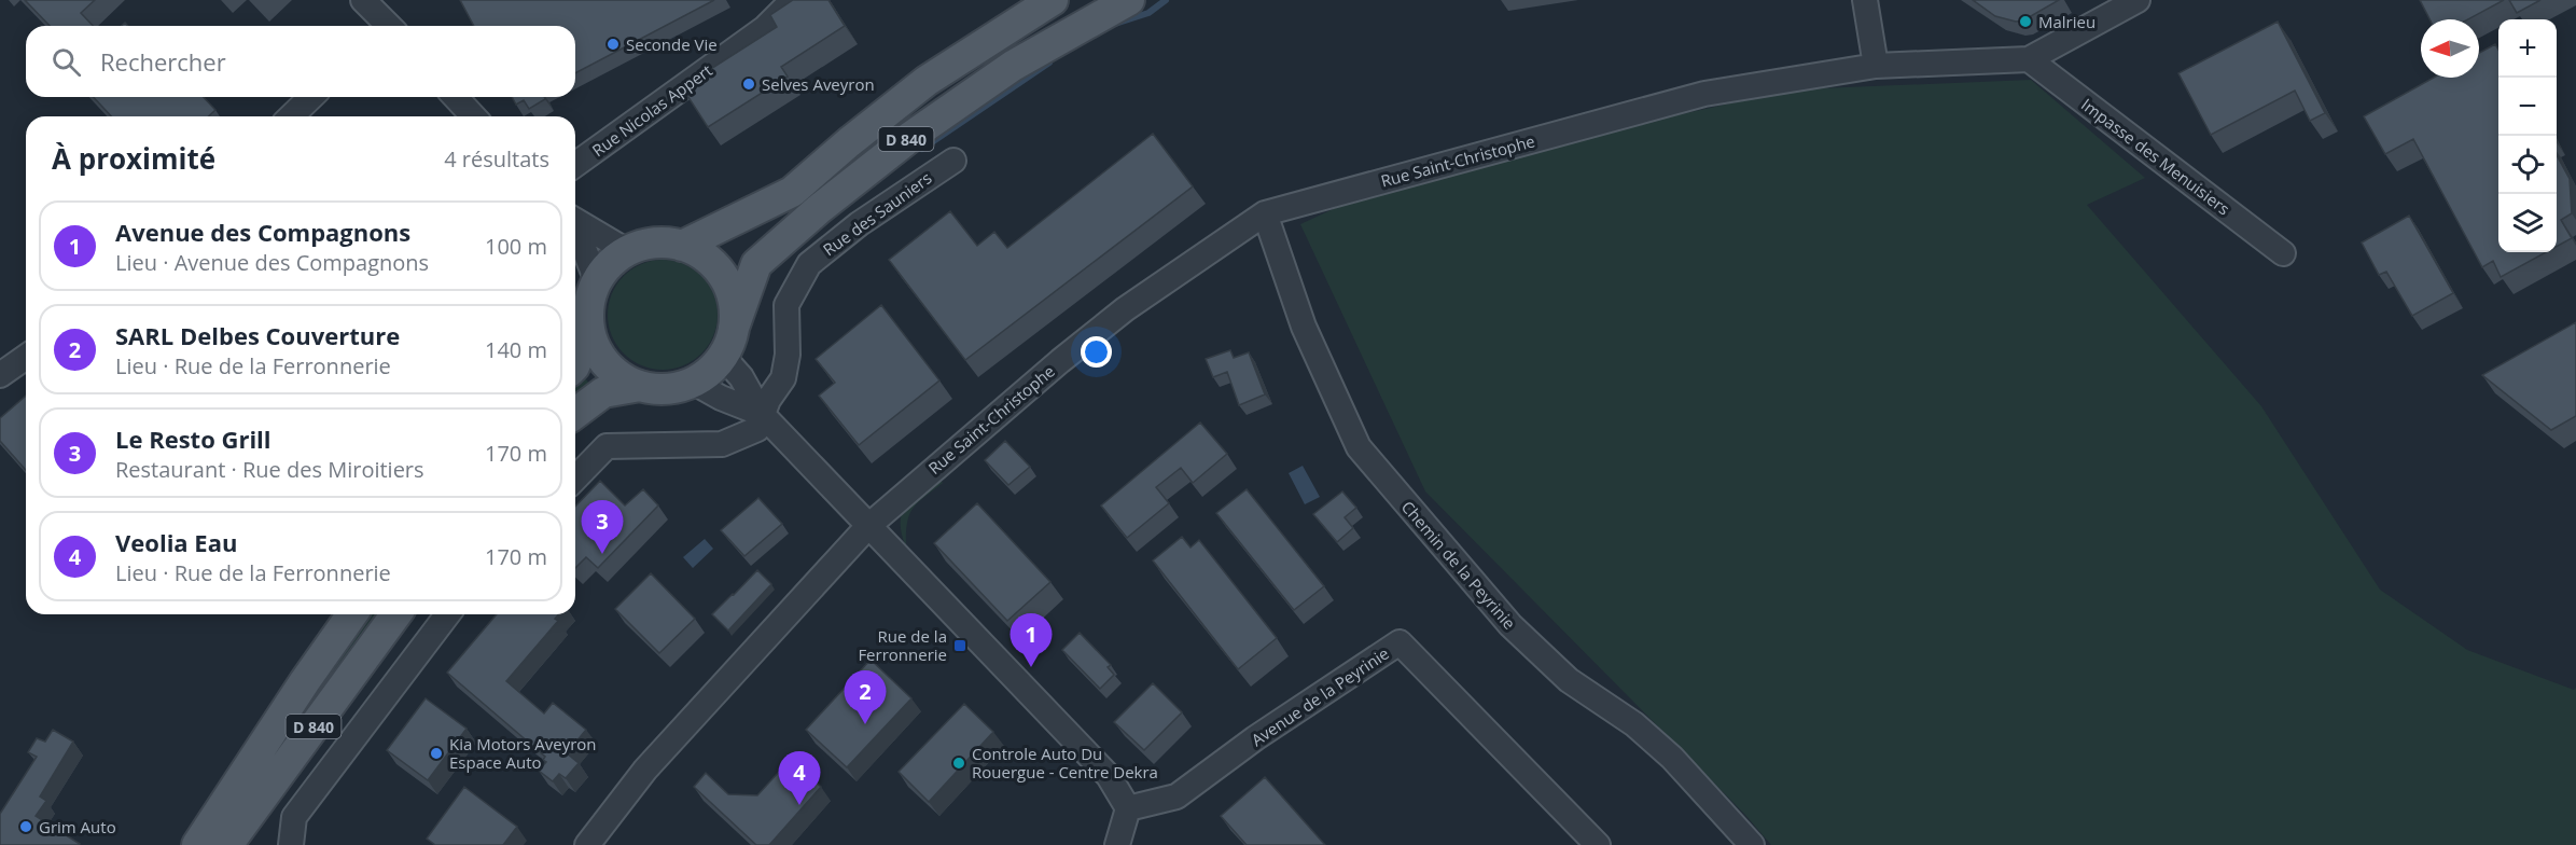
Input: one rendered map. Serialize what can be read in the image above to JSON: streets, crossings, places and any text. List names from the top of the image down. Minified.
{"streets":{"main road":["D 840"],"street":["Rue Nicolas Appert","Impasse des Menuisiers","Rue Saint-Christophe","Rue des Sauniers","Chemin de la Peyrinie","Avenue de la Peyrinie"]},"crossings":[["Impasse des Menuisiers","Rue Saint-Christophe"],["Rue Saint-Christophe","Chemin de la Peyrinie"]],"places":{"other":["Malrieu","Seconde Vie","Selves Aveyron","Kia Motors Aveyron Espace Auto","Controle Auto Du Rouergue - Centre Dekra","Grim Auto"],"transit":["Rue de la Ferronnerie"]},"north":"left","page":{"map_buttons":["+","−"],"search":"Rechercher","heading":["À proximité","4 résultats"],"list":[{"mark":"1","name":"Avenue des Compagnons","note":"Lieu · Avenue des Compagnons","value":"100 m"},{"mark":"2","name":"SARL Delbes Couverture","note":"Lieu · Rue de la Ferronnerie","value":"140 m"},{"mark":"3","name":"Le Resto Grill","note":"Restaurant · Rue des Miroitiers","value":"170 m"},{"mark":"4","name":"Veolia Eau","note":"Lieu · Rue de la Ferronnerie","value":"170 m"}],"pins":["3","1","2","4"]}}
